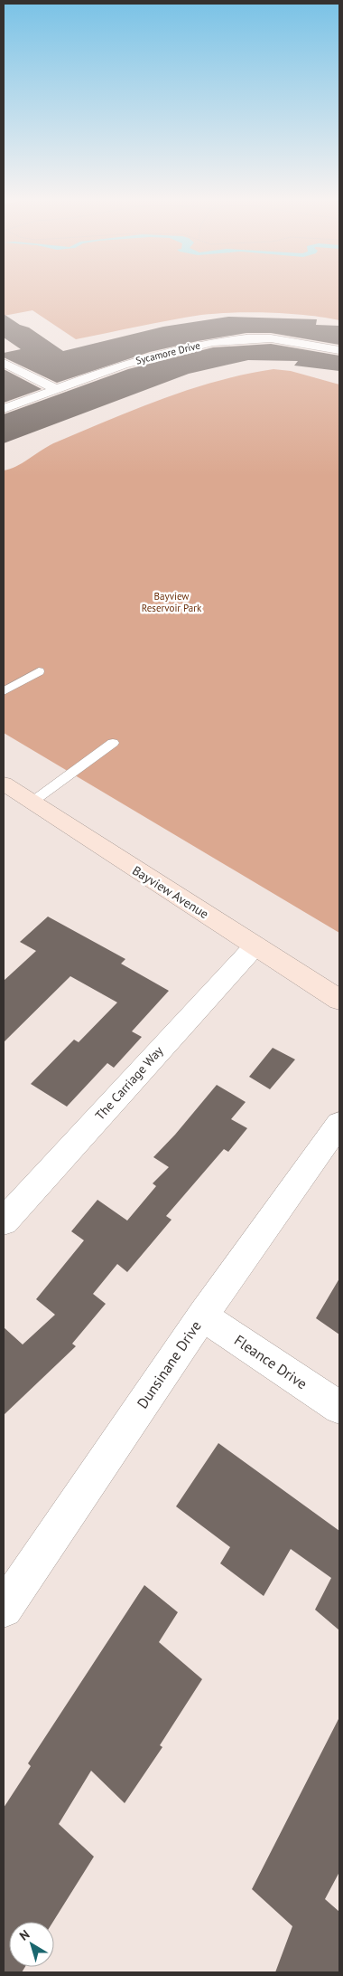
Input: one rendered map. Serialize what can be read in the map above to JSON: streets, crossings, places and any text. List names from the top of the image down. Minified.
{"streets":{"main road":["Bayview Avenue"],"street":["Sycamore Drive","The Carriage Way","Fleance Drive","Dunsinane Drive"]},"crossings":[["Bayview Avenue","The Carriage Way"],["Fleance Drive","Dunsinane Drive"]],"parks":["Bayview Reservoir Park"],"north":"top left"}
